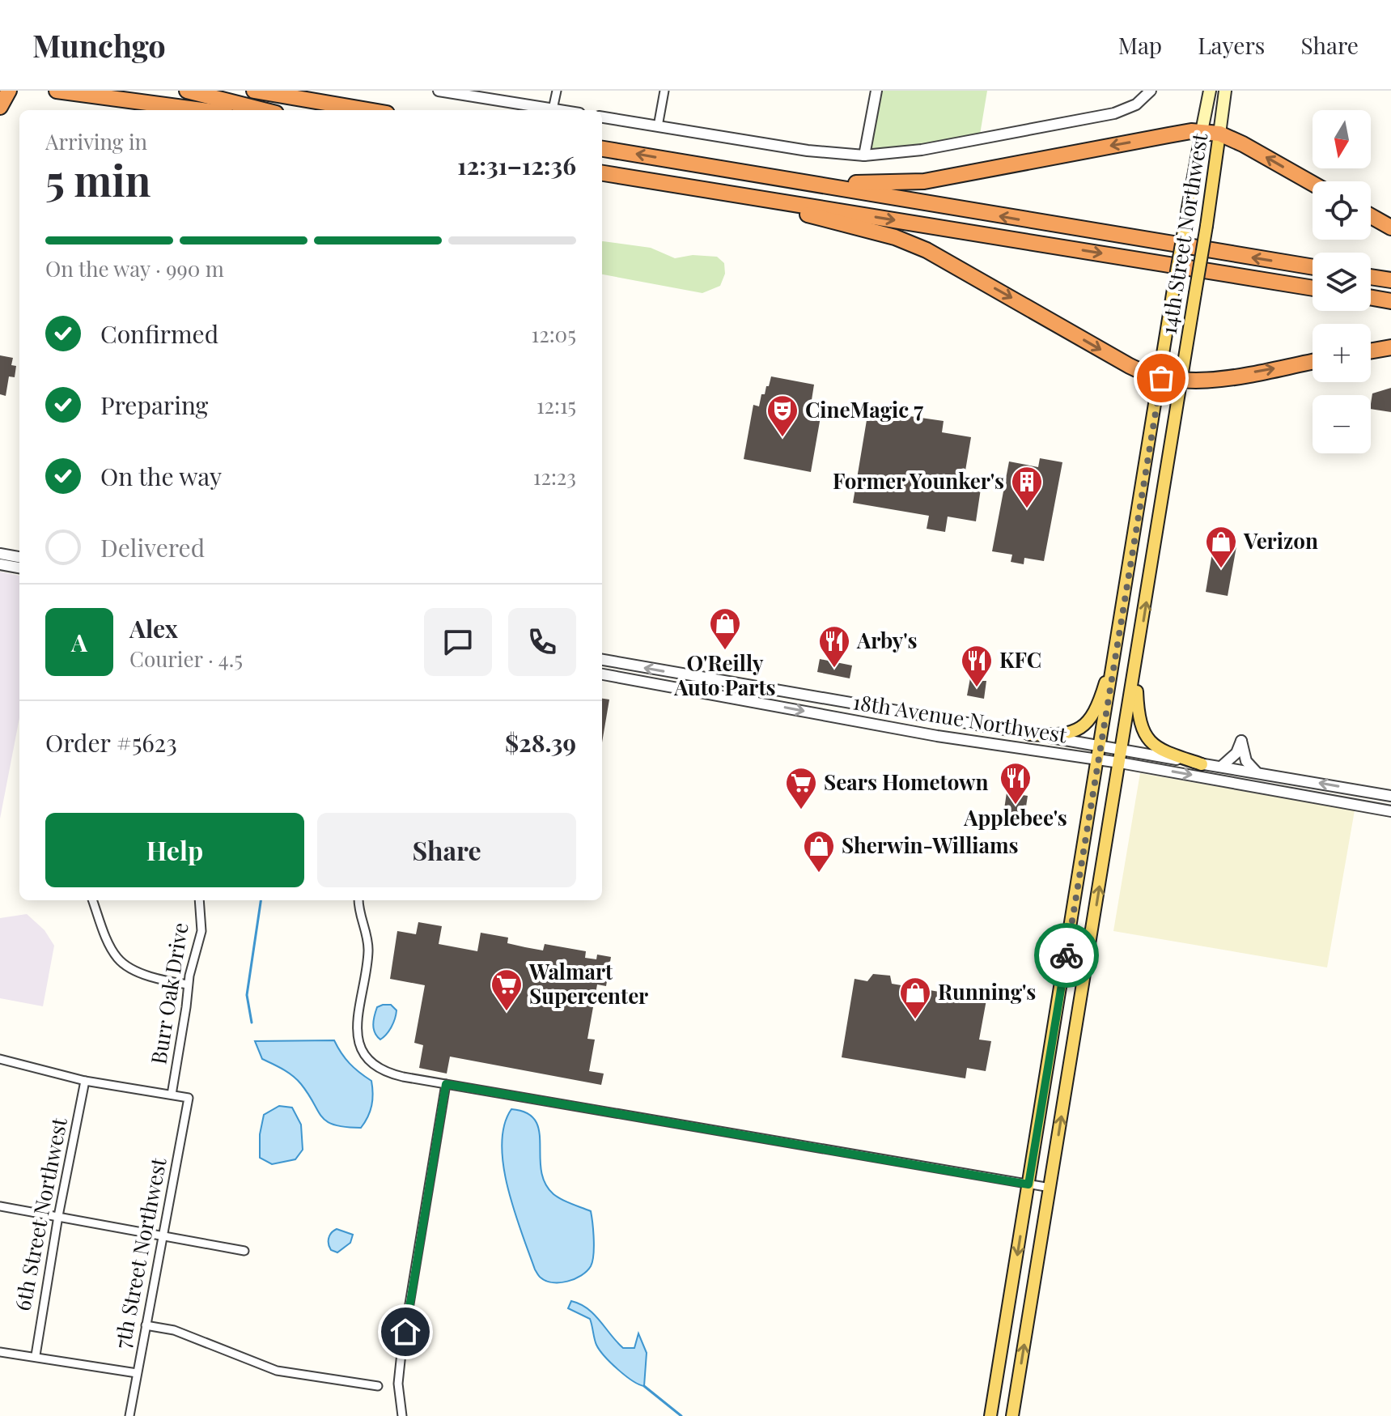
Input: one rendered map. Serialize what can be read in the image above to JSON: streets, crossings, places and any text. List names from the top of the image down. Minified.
{"streets":{"main road":["14th Street Northwest"],"street":["18th Avenue Northwest","Burr Oak Drive","6th Street Northwest","7th Street Northwest"]},"crossings":[["14th Street Northwest","18th Avenue Northwest"],["Burr Oak Drive","7th Street Northwest"]],"places":{"theatre":["CineMagic 7"],"building":["Former Younker's"],"shop":["Verizon","O'Reilly Auto Parts","Sherwin-Williams","Running's"],"restaurant":["Arby's","KFC","Applebee's"],"supermarket":["Sears Hometown","Walmart Supercenter"]},"north":"bottom","page":{"header":"Munchgo","nav":["Map","Layers","Share"],"map_buttons":["+","−"],"heading":["5 min","Arriving in","12:31–12:36"],"panel":["Alex","Courier · 4.5","Order #5623","$28.39"],"bar":"On the way · 990 m","list":[["Confirmed","12:05"],["Preparing","12:15"],["On the way","12:23"],"Delivered"],"round":"A","buttons":["Help","Share"]}}
